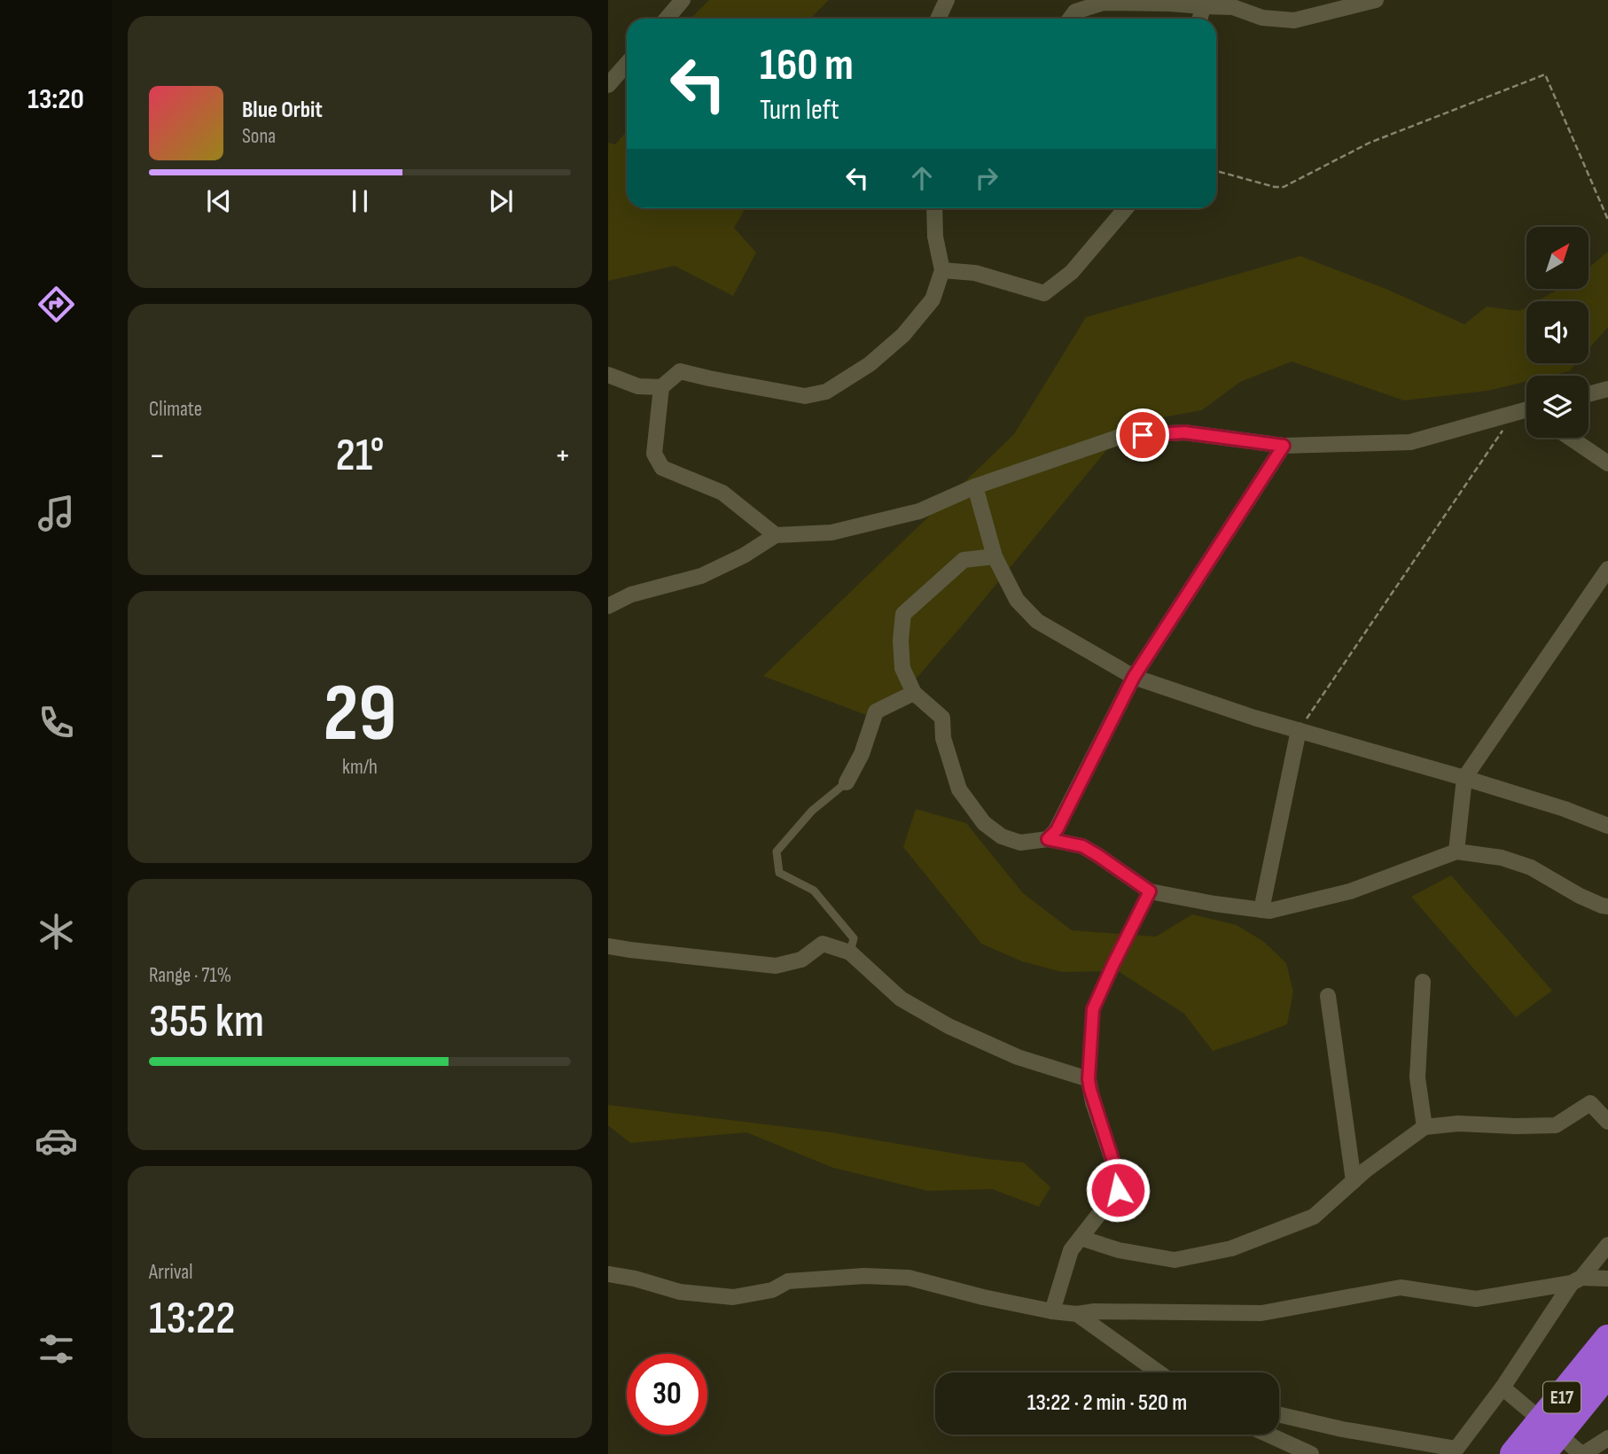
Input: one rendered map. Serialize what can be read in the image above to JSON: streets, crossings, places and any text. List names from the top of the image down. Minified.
{"streets":{"highway":["E17"]},"north":"top right","page":{"tabs":"13:20","turn":["160 m","Turn left"],"song":["Blue Orbit","Sona"],"tile":["Climate",["29","km/h"],["Range · 71%","355 km"],["Arrival","13:22"]],"heat":["−","21°","+"],"limit":"30","trip":"13:22 · 2 min · 520 m"}}
